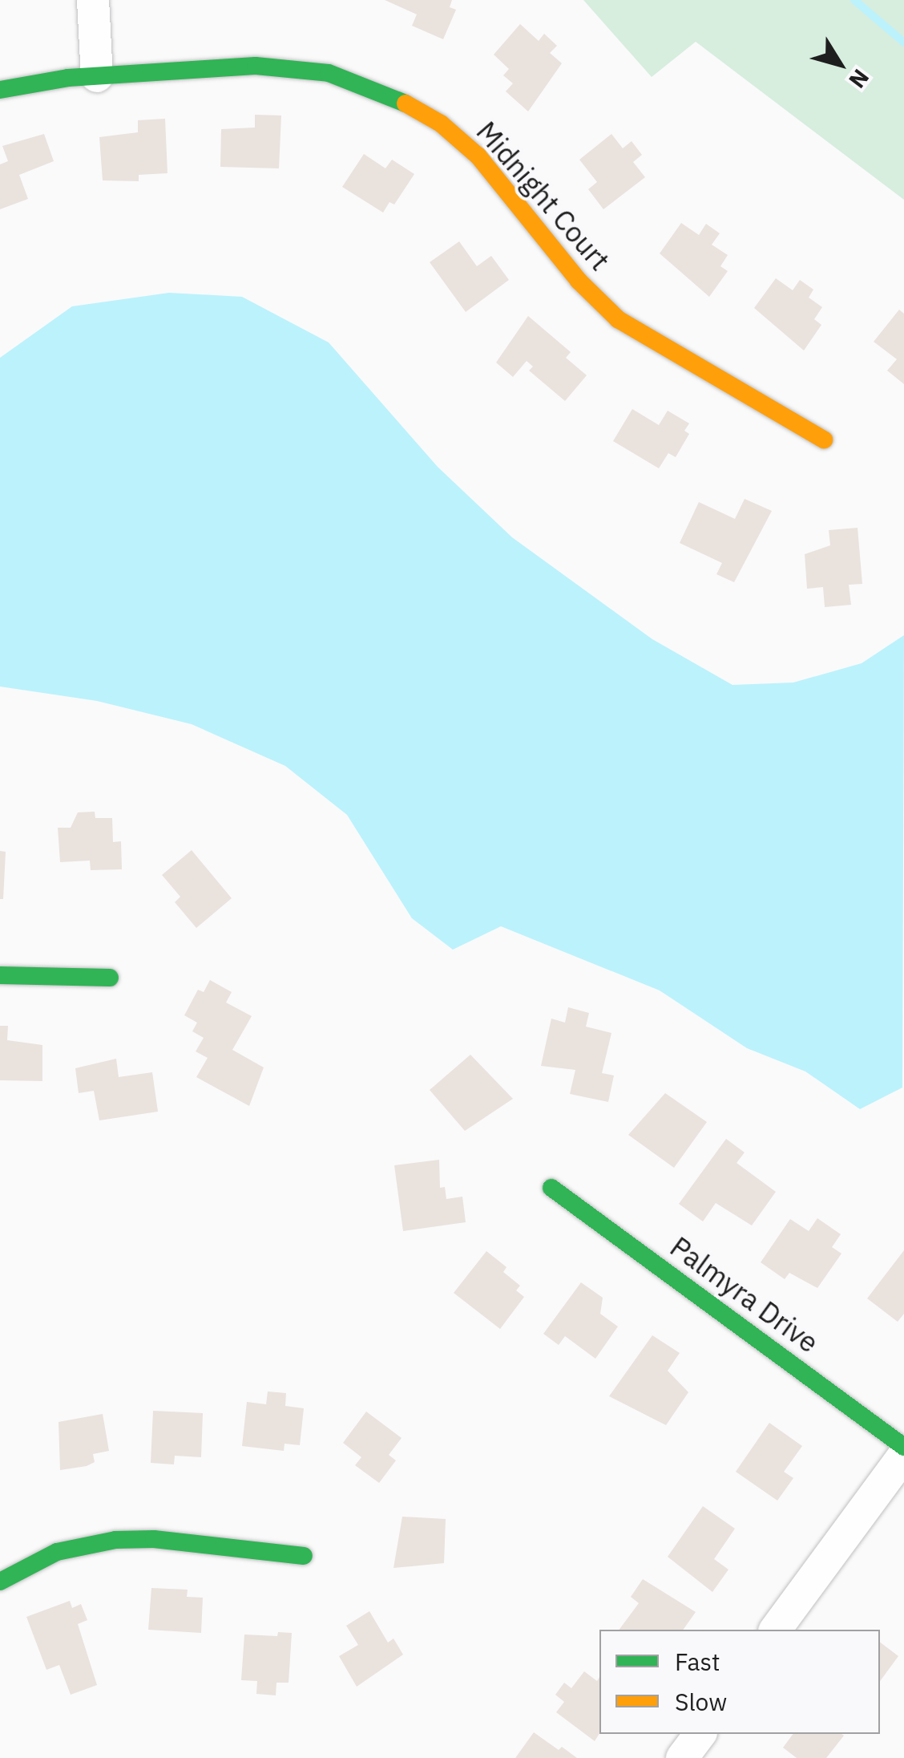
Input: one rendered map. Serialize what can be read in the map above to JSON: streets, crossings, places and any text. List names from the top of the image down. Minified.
{"streets":{"street":["Midnight Court","Palmyra Drive"]},"legend":["Fast","Slow"],"north":"bottom right"}
